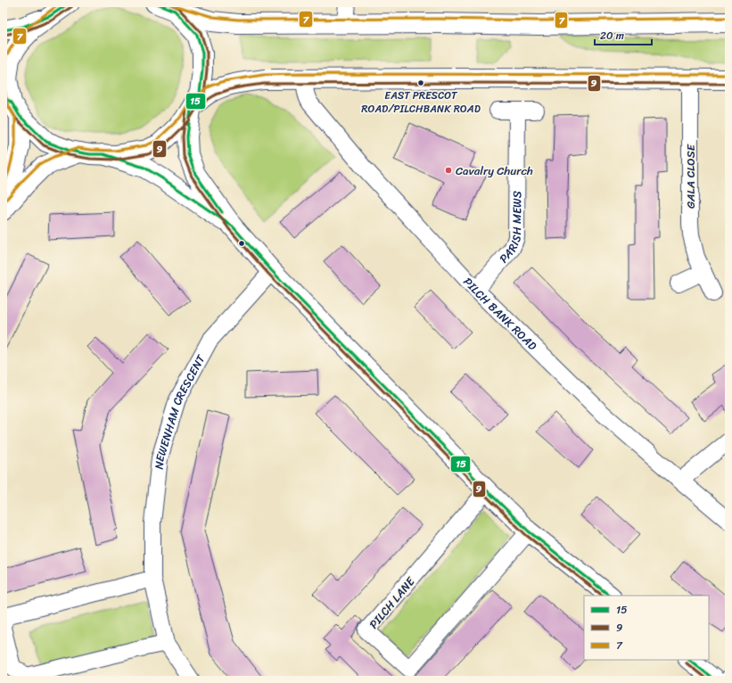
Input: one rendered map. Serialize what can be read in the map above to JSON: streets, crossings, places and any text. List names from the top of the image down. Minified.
{"streets":{"street":["GALA CLOSE","PARISH MEWS","PILCH BANK ROAD","NEWENHAM CRESCENT","PILCH LANE"]},"crossings":[["PARISH MEWS","PILCH BANK ROAD"]],"places":["EAST PRESCOT ROAD/PILCHBANK ROAD","Cavalry Church"],"lines":["transit line 15","transit line 9","transit line 7"],"legend":["15","9","7"],"scale_bar":"20 m"}
